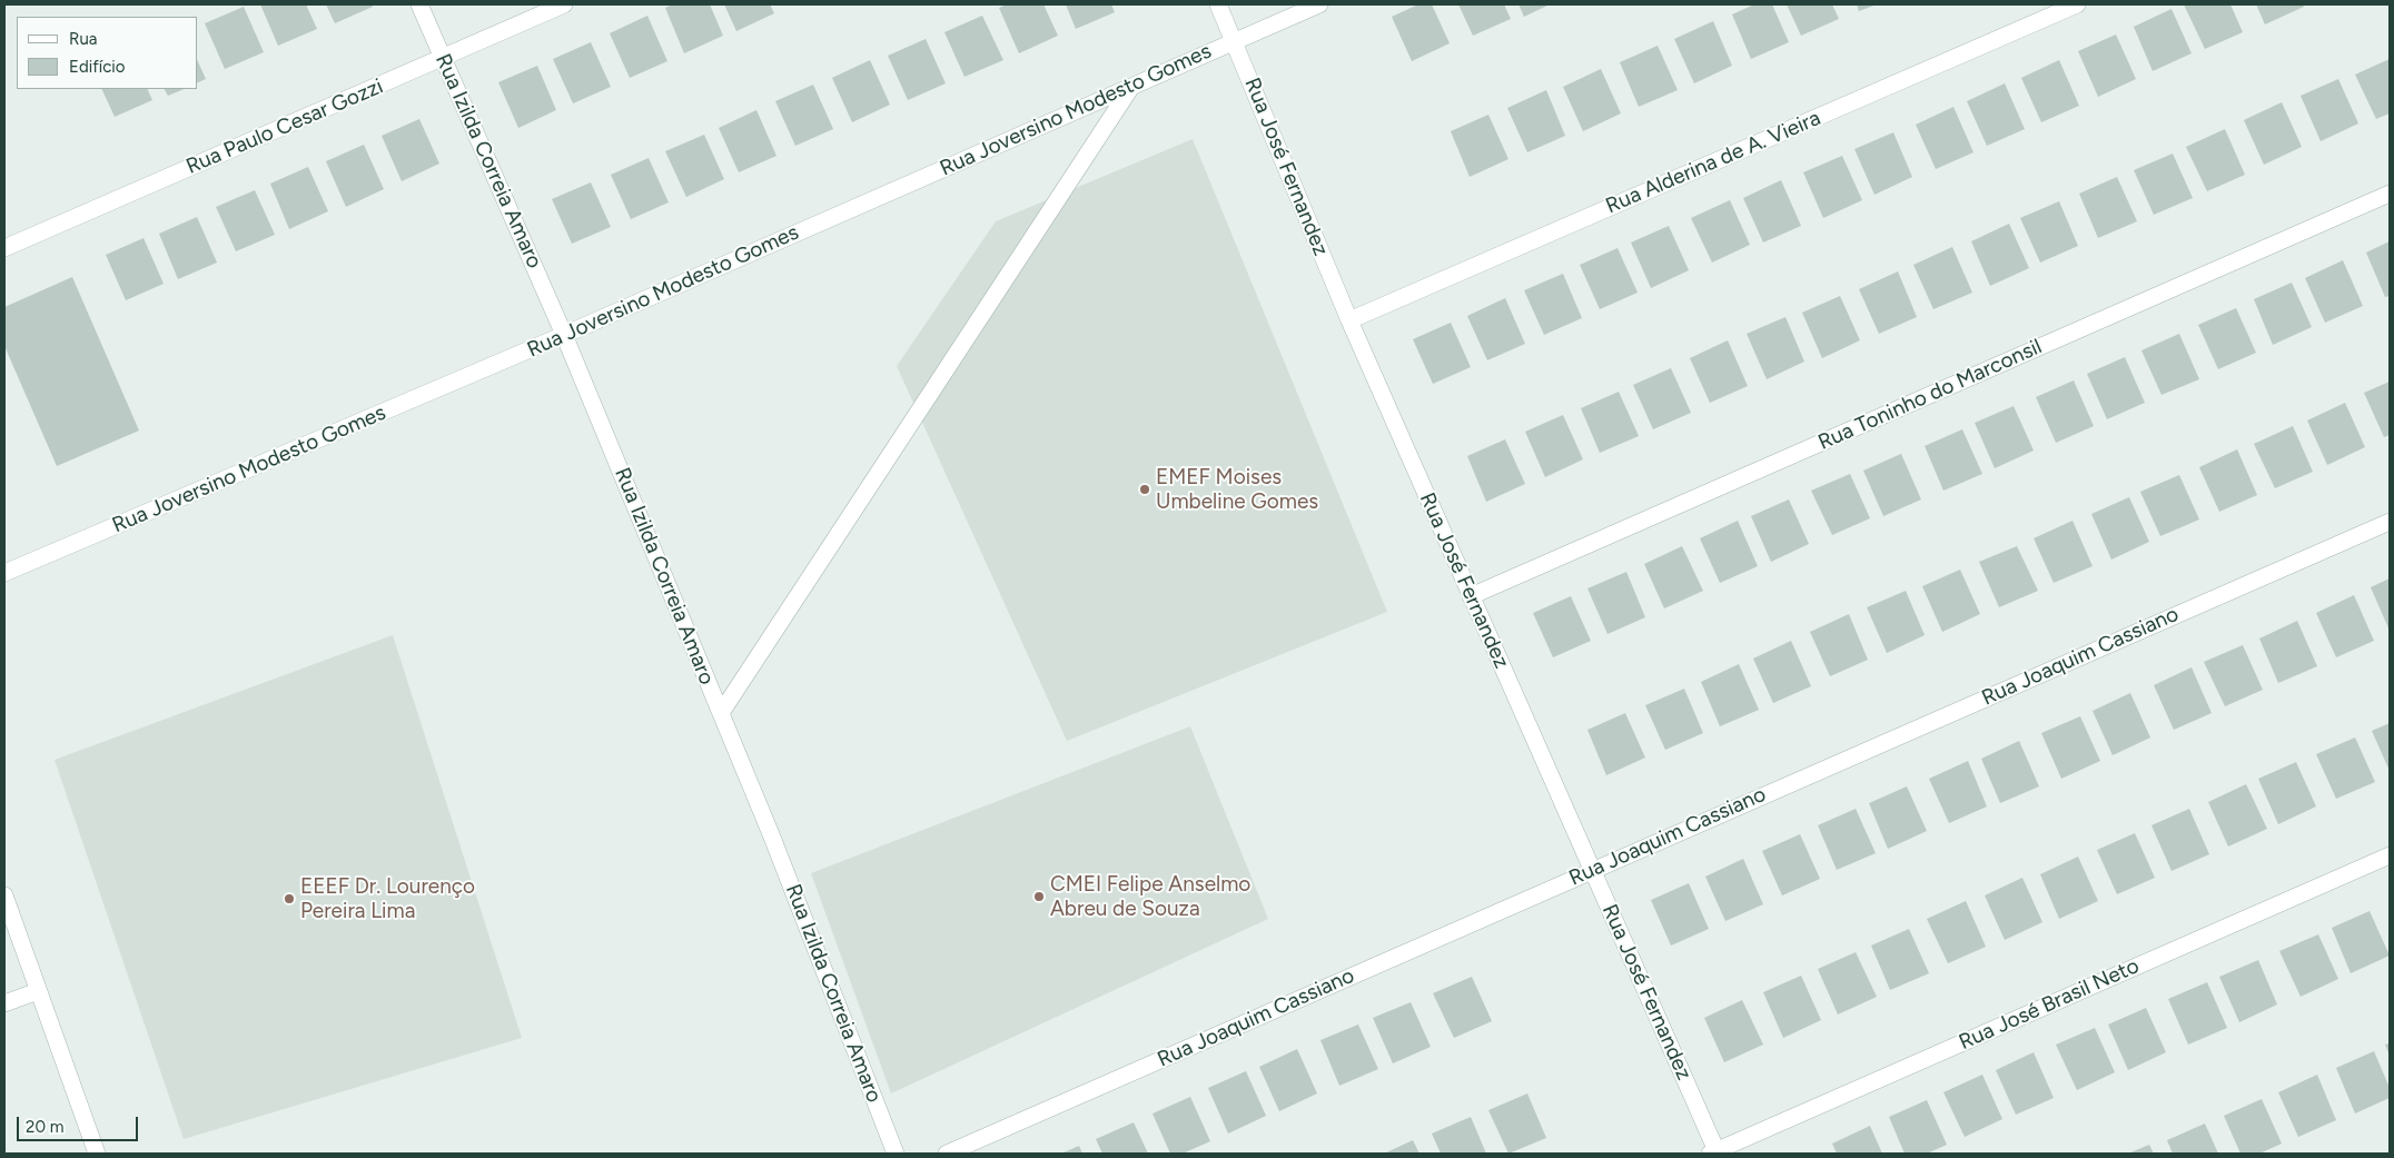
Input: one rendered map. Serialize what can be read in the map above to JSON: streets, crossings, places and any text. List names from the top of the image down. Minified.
{"streets":{"street":["Rua Joversino Modesto Gomes","Rua Paulo Cesar Gozzi","Rua Izilda Correia Amaro","Rua Alderina de A. Vieira","Rua José Fernandez","Rua Toninho do Marconsil","Rua Joaquim Cassiano","Rua José Brasil Neto"]},"crossings":[["Rua Joversino Modesto Gomes","Rua Izilda Correia Amaro"],["Rua Joversino Modesto Gomes","Rua José Fernandez"],["Rua Paulo Cesar Gozzi","Rua Izilda Correia Amaro"],["Rua Alderina de A. Vieira","Rua José Fernandez"],["Rua José Fernandez","Rua Toninho do Marconsil"],["Rua José Fernandez","Rua Joaquim Cassiano"],["Rua José Fernandez","Rua José Brasil Neto"]],"places":["EMEF Moises Umbeline Gomes","CMEI Felipe Anselmo Abreu de Souza","EEEF Dr. Lourenço Pereira Lima"],"legend":["Rua","Edifício"],"scale_bar":"20 m"}
